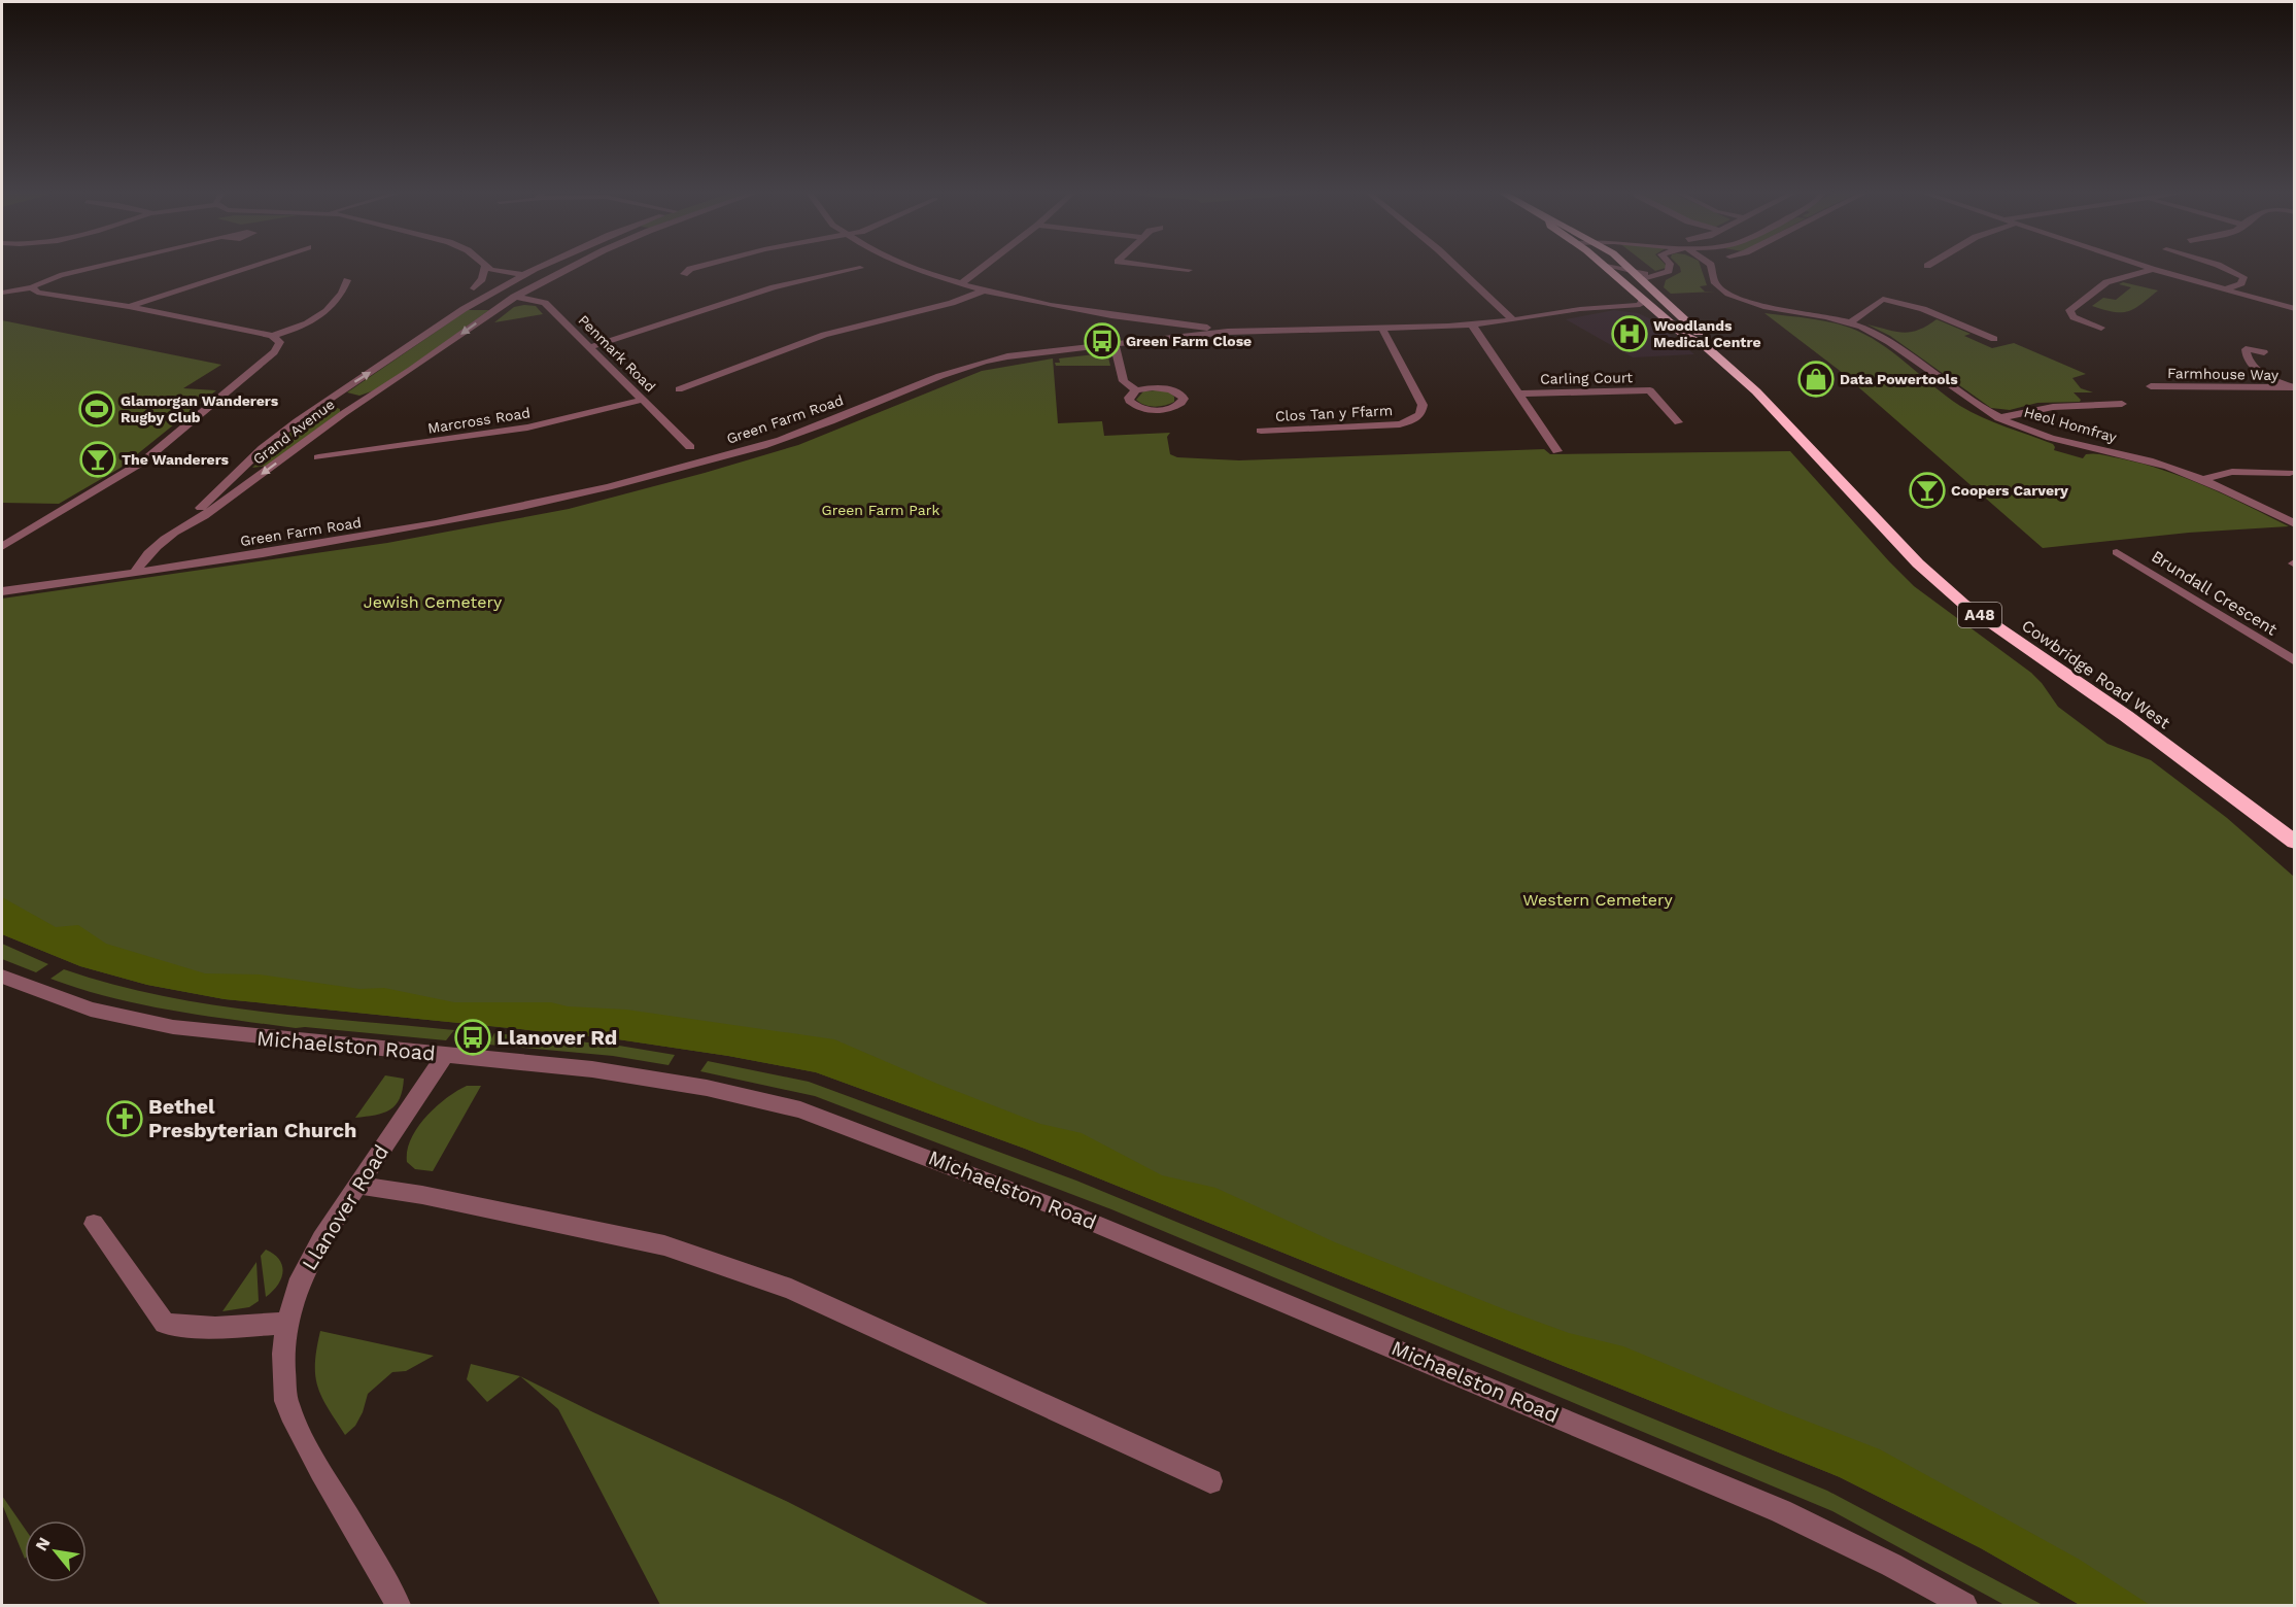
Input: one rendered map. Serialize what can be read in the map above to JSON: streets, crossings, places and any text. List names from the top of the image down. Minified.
{"streets":{"highway":["A48","Cowbridge Road West"],"street":["Penmark Road","Farmhouse Way","Carling Court","Clos Tan y Ffarm","Green Farm Road","Marcross Road","Heol Homfray","Grand Avenue","Brundall Crescent","Michaelston Road","Llanover Road"]},"crossings":[["Penmark Road","Marcross Road"],["Penmark Road","Grand Avenue"],["Clos Tan y Ffarm","Green Farm Road"],["Green Farm Road","Grand Avenue"],["Green Farm Road","Cowbridge Road West"],["Michaelston Road","Llanover Road"]],"parks":["Green Farm Park","Jewish Cemetery","Western Cemetery"],"places":{"hospital":["Woodlands Medical Centre"],"bus stop":["Green Farm Close","Llanover Rd"],"shop":["Data Powertools"],"sports":["Glamorgan Wanderers Rugby Club"],"bar":["The Wanderers","Coopers Carvery"],"church":["Bethel Presbyterian Church"]},"north":"top left"}
